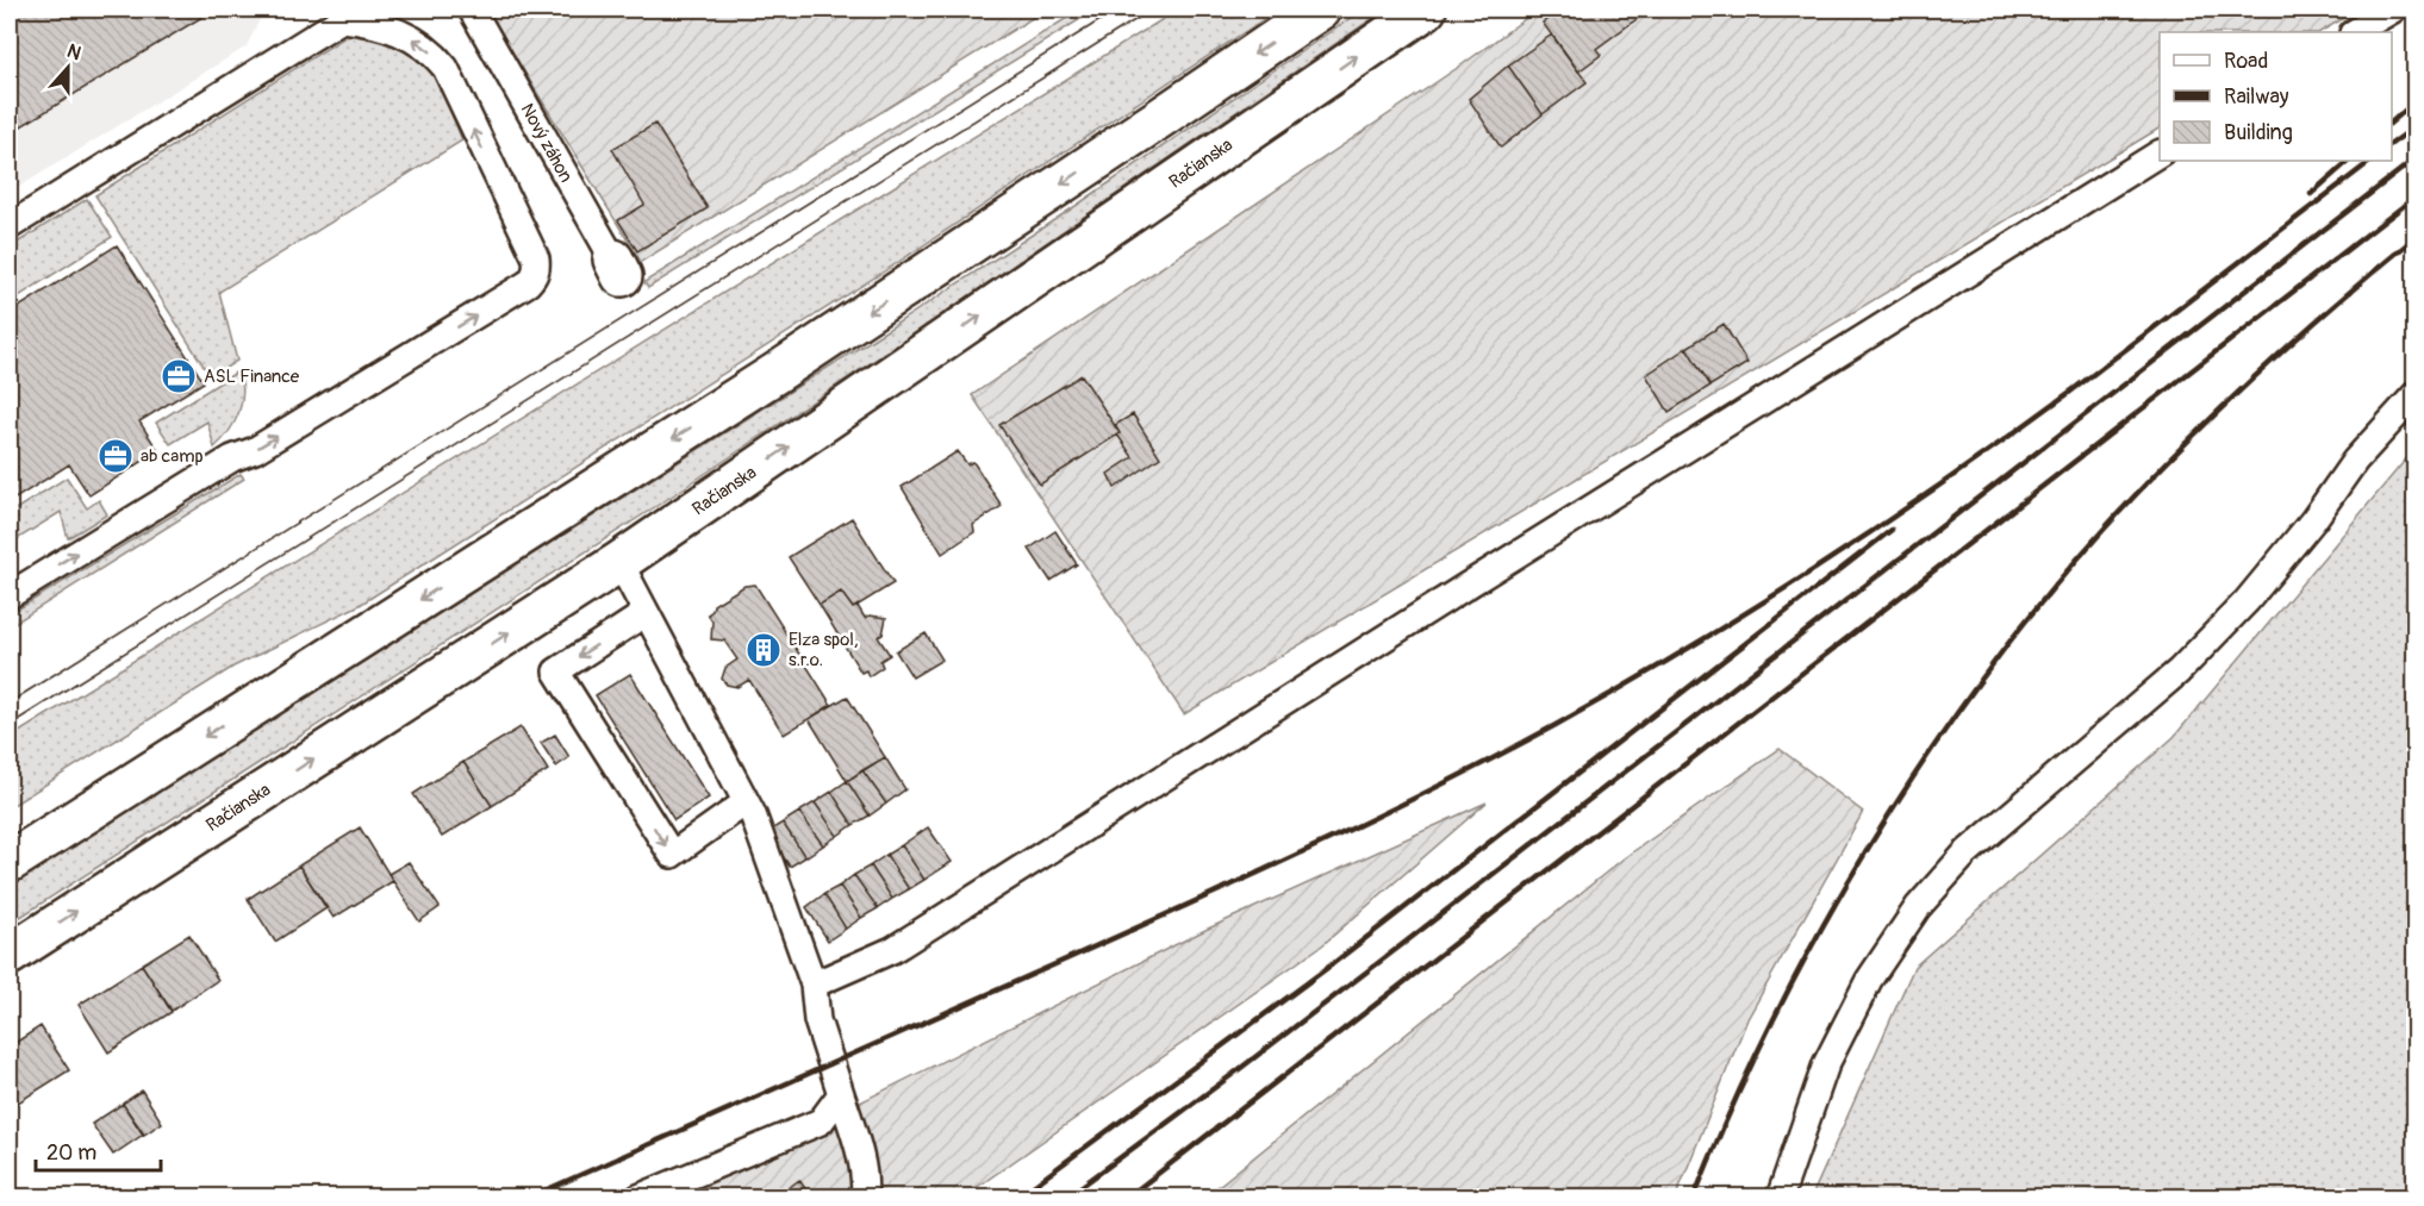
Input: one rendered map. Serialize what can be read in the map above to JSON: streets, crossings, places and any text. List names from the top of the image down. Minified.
{"streets":{"main road":["Račianska"],"lane":["Nový záhon"]},"places":{"office":["ASL Finance","ab camp"],"building":["Elza spol, s.r.o."]},"legend":["Road","Railway","Building"],"scale_bar":"20 m","north":"top"}
